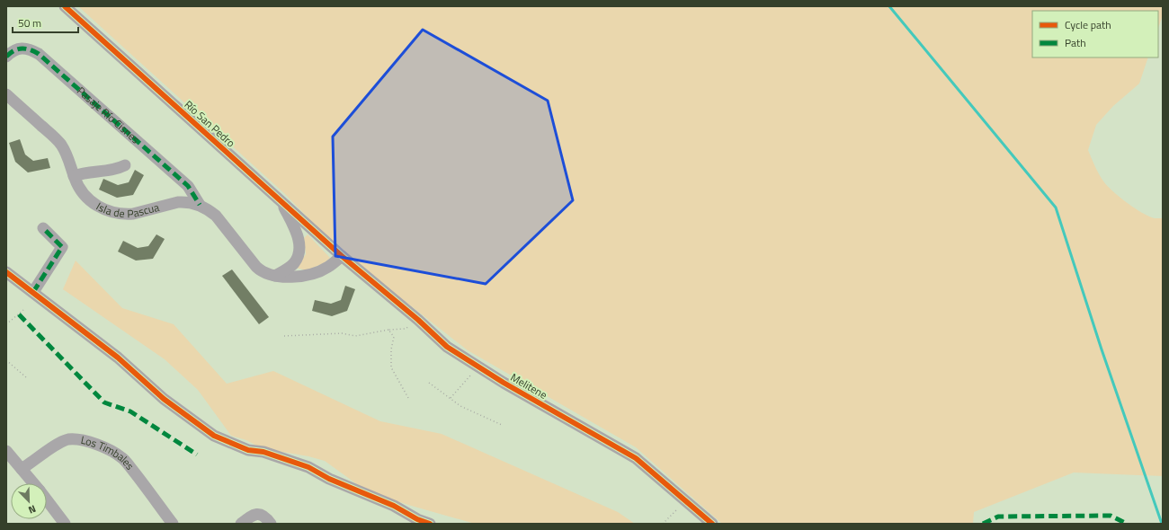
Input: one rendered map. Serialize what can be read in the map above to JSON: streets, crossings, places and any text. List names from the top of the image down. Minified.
{"streets":{"street":["Pasaje Río Cisnes","Río San Pedro","Isla de Pascua","Melitene","Los Timbales"]},"crossings":[["Pasaje Río Cisnes","Isla de Pascua"],["Río San Pedro","Isla de Pascua"],["Río San Pedro","Melitene"],["Isla de Pascua","Melitene"]],"legend":["Cycle path","Path"],"scale_bar":"50 m","north":"bottom right"}
